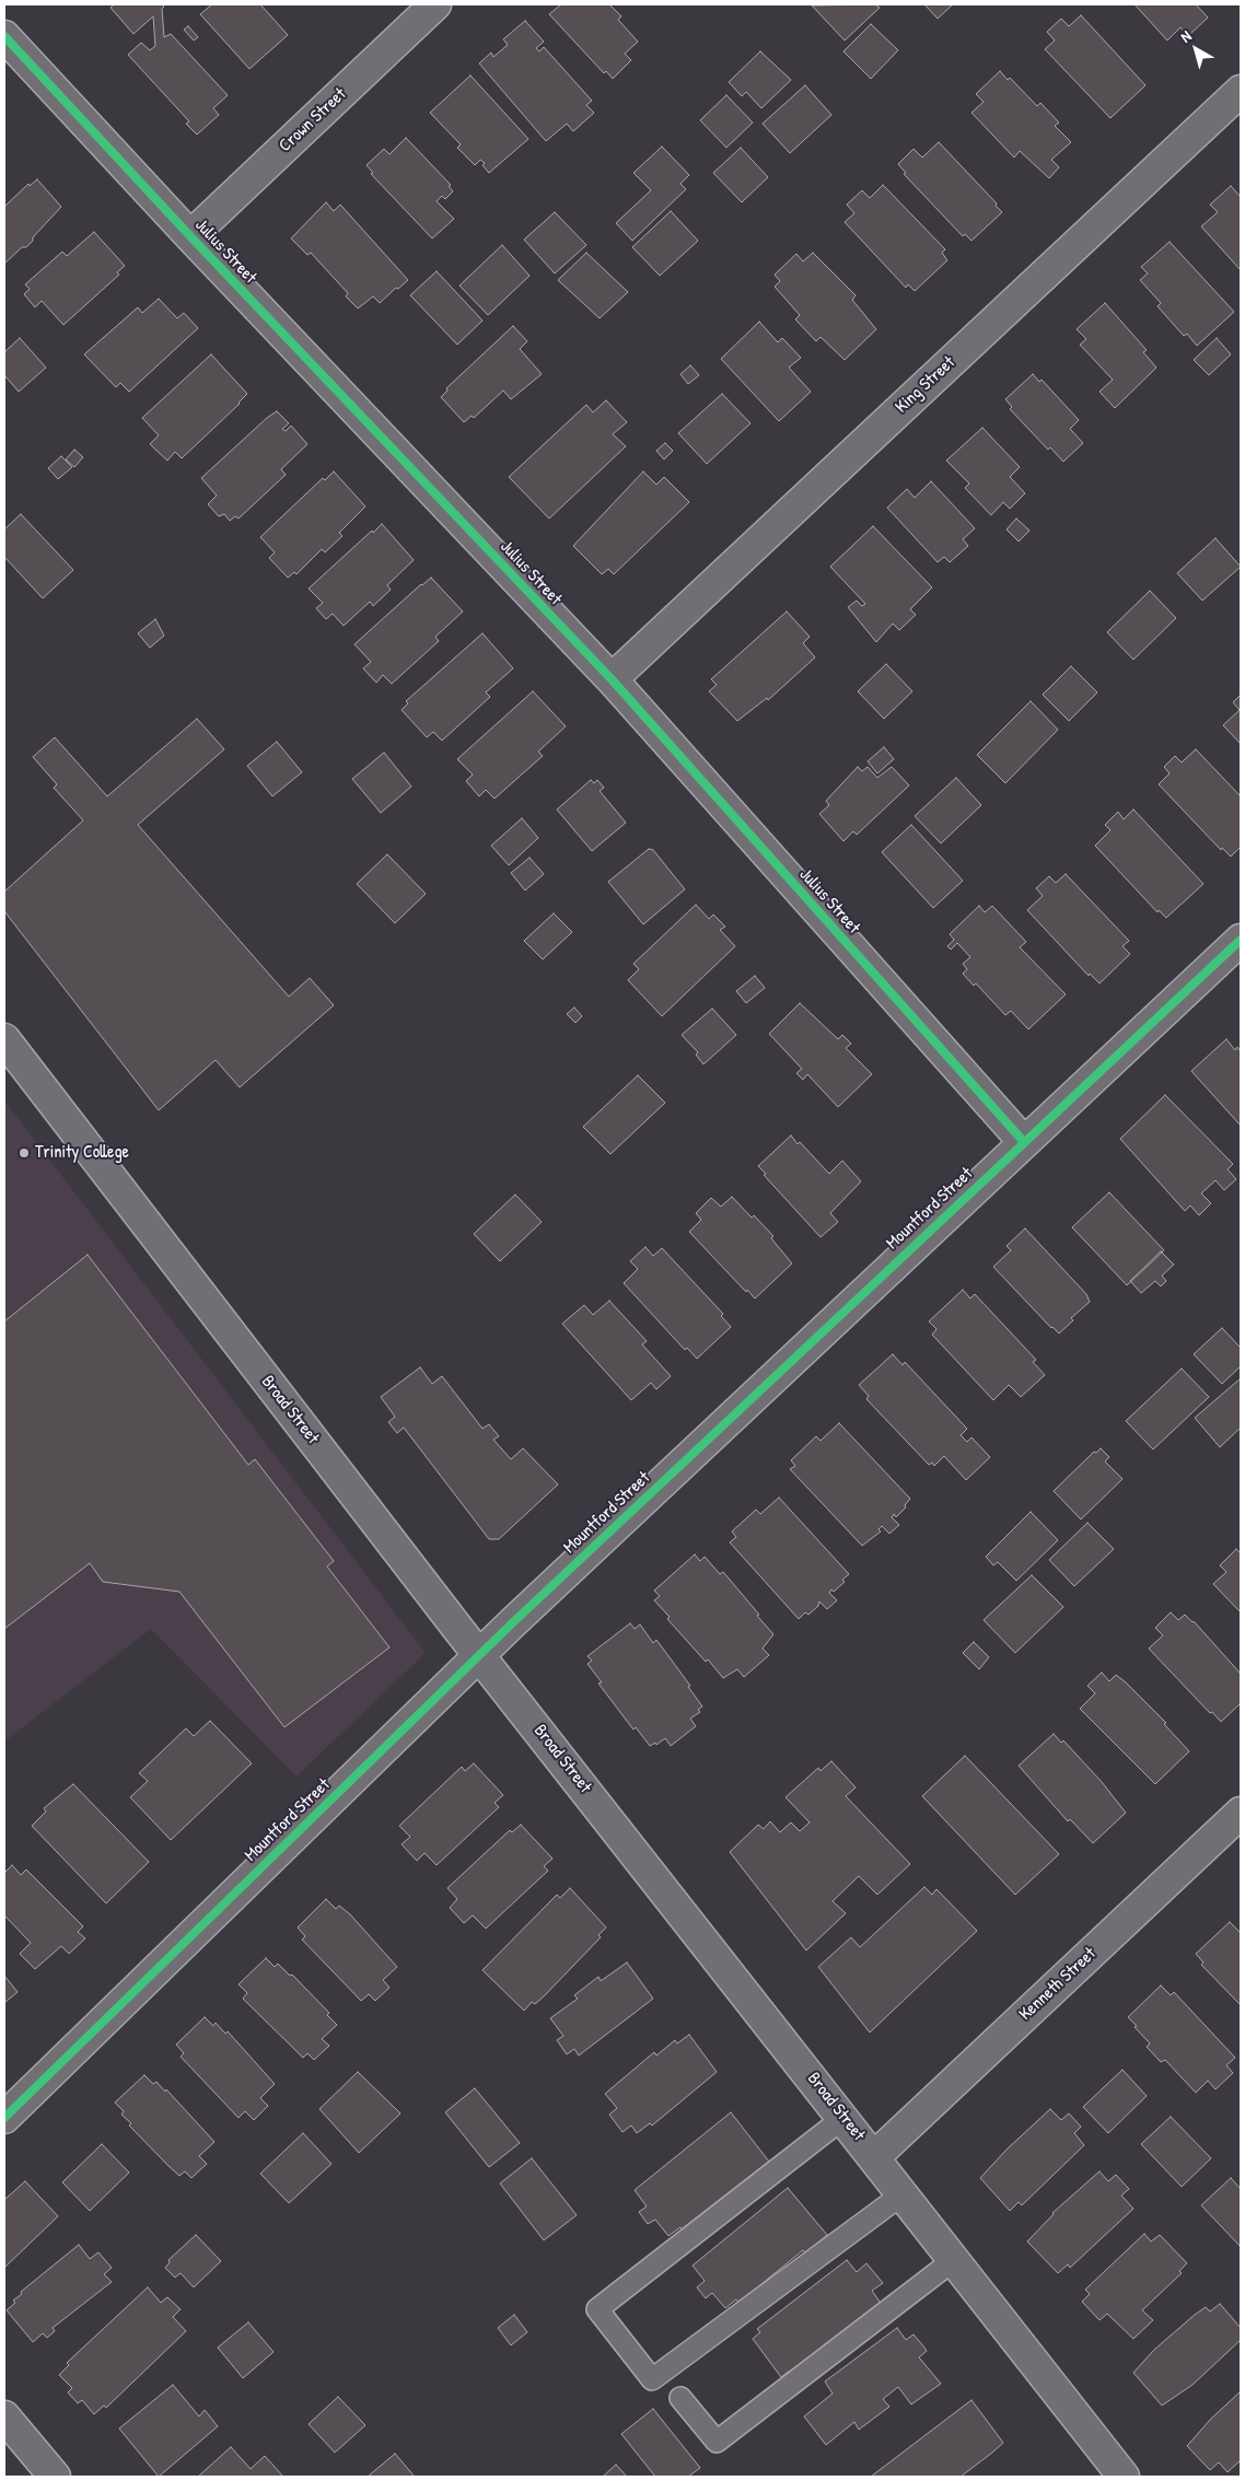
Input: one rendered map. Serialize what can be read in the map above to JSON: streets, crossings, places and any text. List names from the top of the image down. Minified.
{"streets":{"street":["Crown Street","Julius Street","King Street","Mountford Street","Broad Street","Kenneth Street"]},"crossings":[["Crown Street","Julius Street"],["Julius Street","King Street"],["Julius Street","Mountford Street"],["Mountford Street","Broad Street"],["Broad Street","Kenneth Street"]],"places":["Trinity College"],"north":"top left"}
